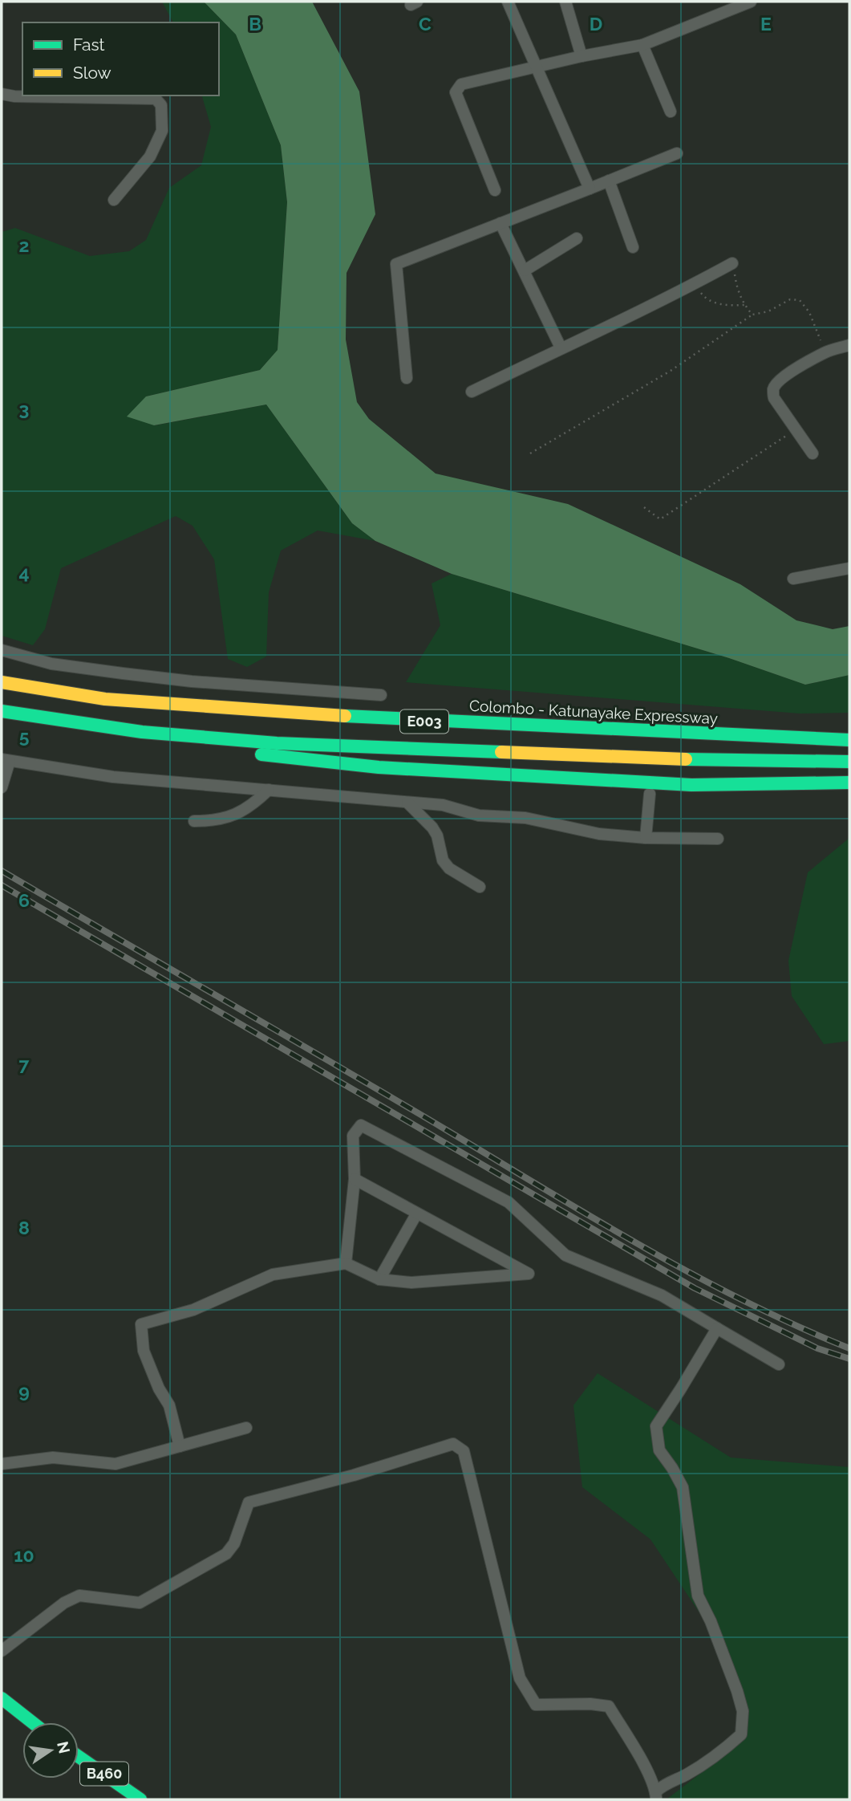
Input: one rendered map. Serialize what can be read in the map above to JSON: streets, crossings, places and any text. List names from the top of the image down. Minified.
{"streets":{"main road":["Colombo - Katunayake Expressway","E003","B460"]},"legend":["Fast","Slow"],"north":"right","grid":{"columns":["B","C","D","E"],"rows":["2","3","4","5","6","7","8","9","10"]}}
